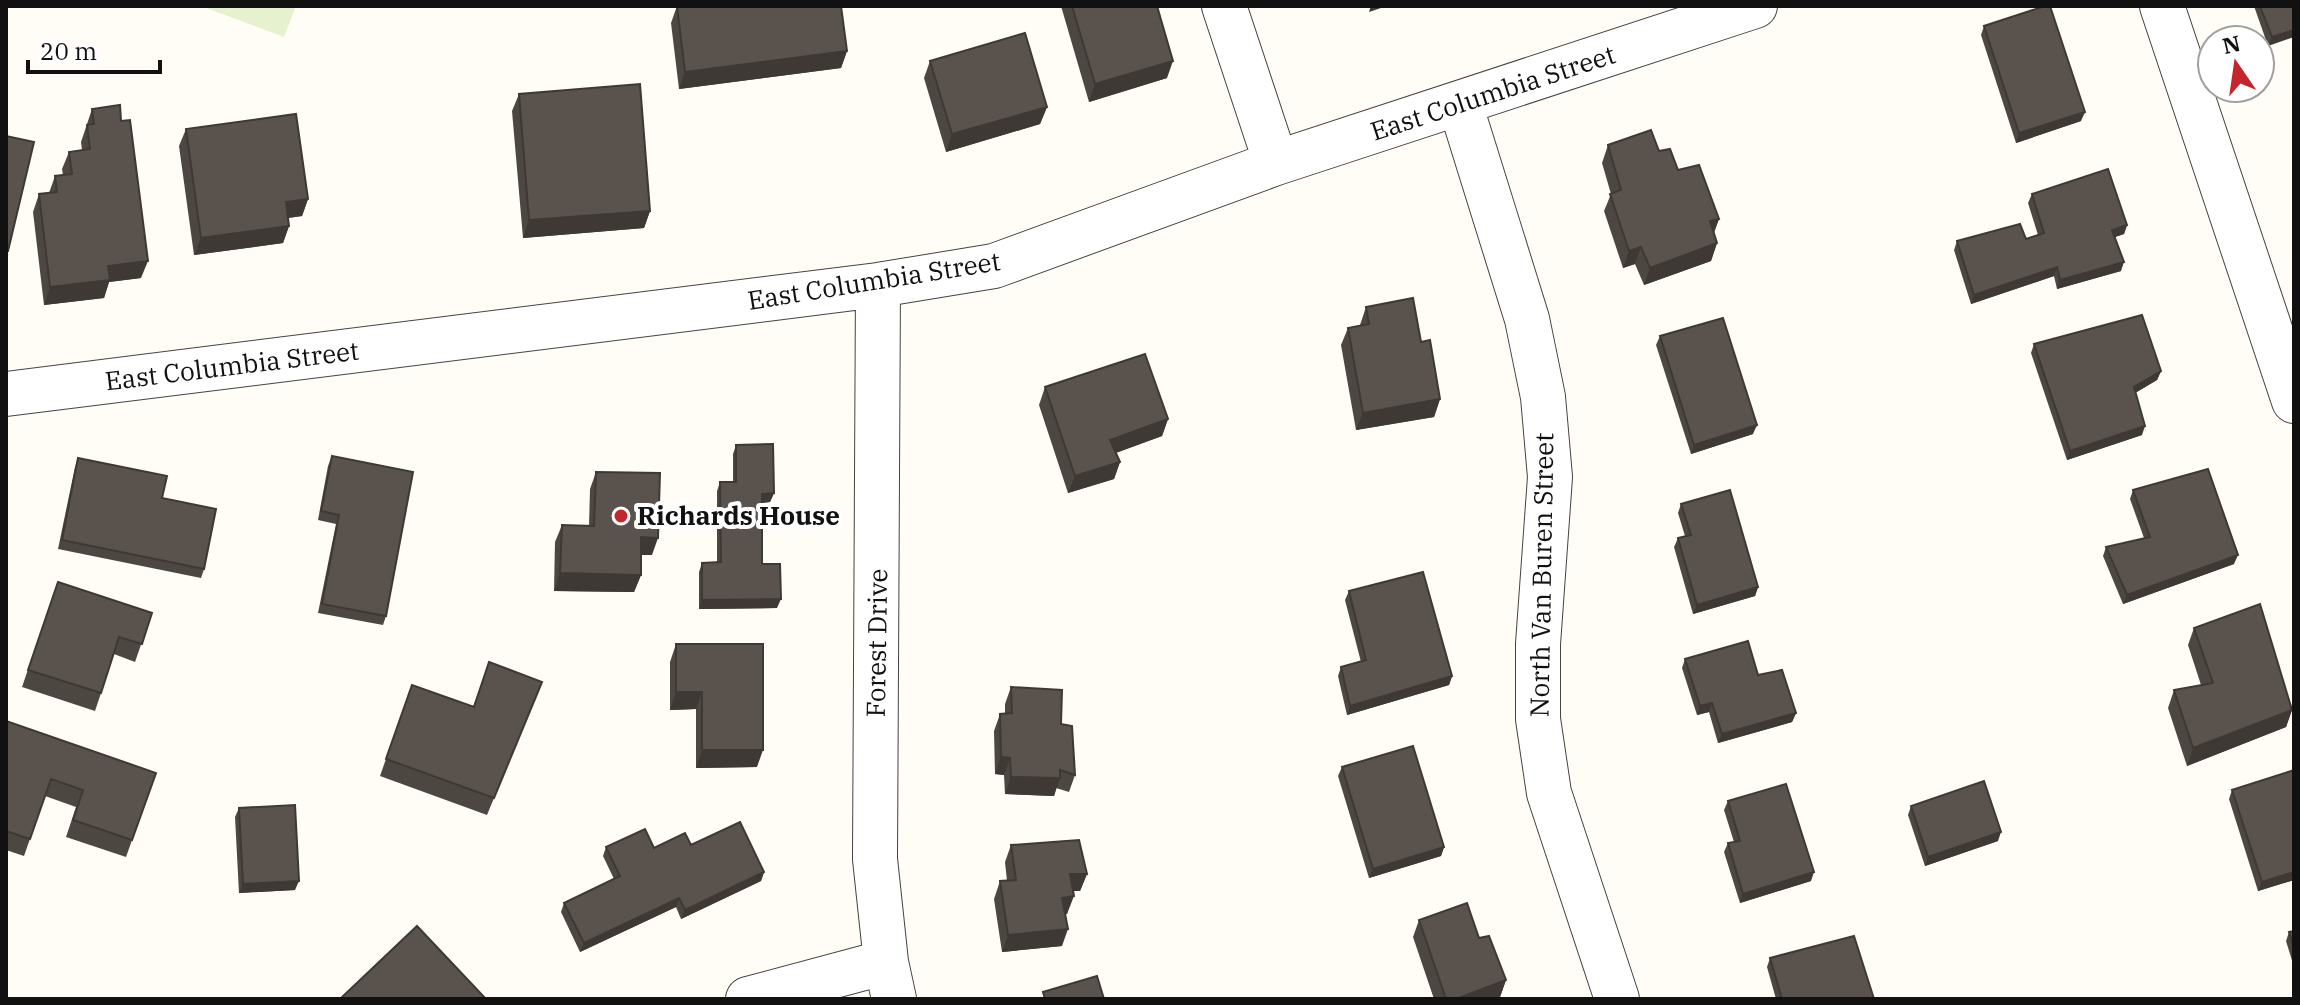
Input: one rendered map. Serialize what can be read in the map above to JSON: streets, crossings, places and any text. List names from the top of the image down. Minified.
{"streets":{"street":["East Columbia Street","North Van Buren Street","Forest Drive"]},"crossings":[["East Columbia Street","North Van Buren Street"],["East Columbia Street","Forest Drive"]],"places":["Richards House"],"scale_bar":"20 m","north":"top"}
